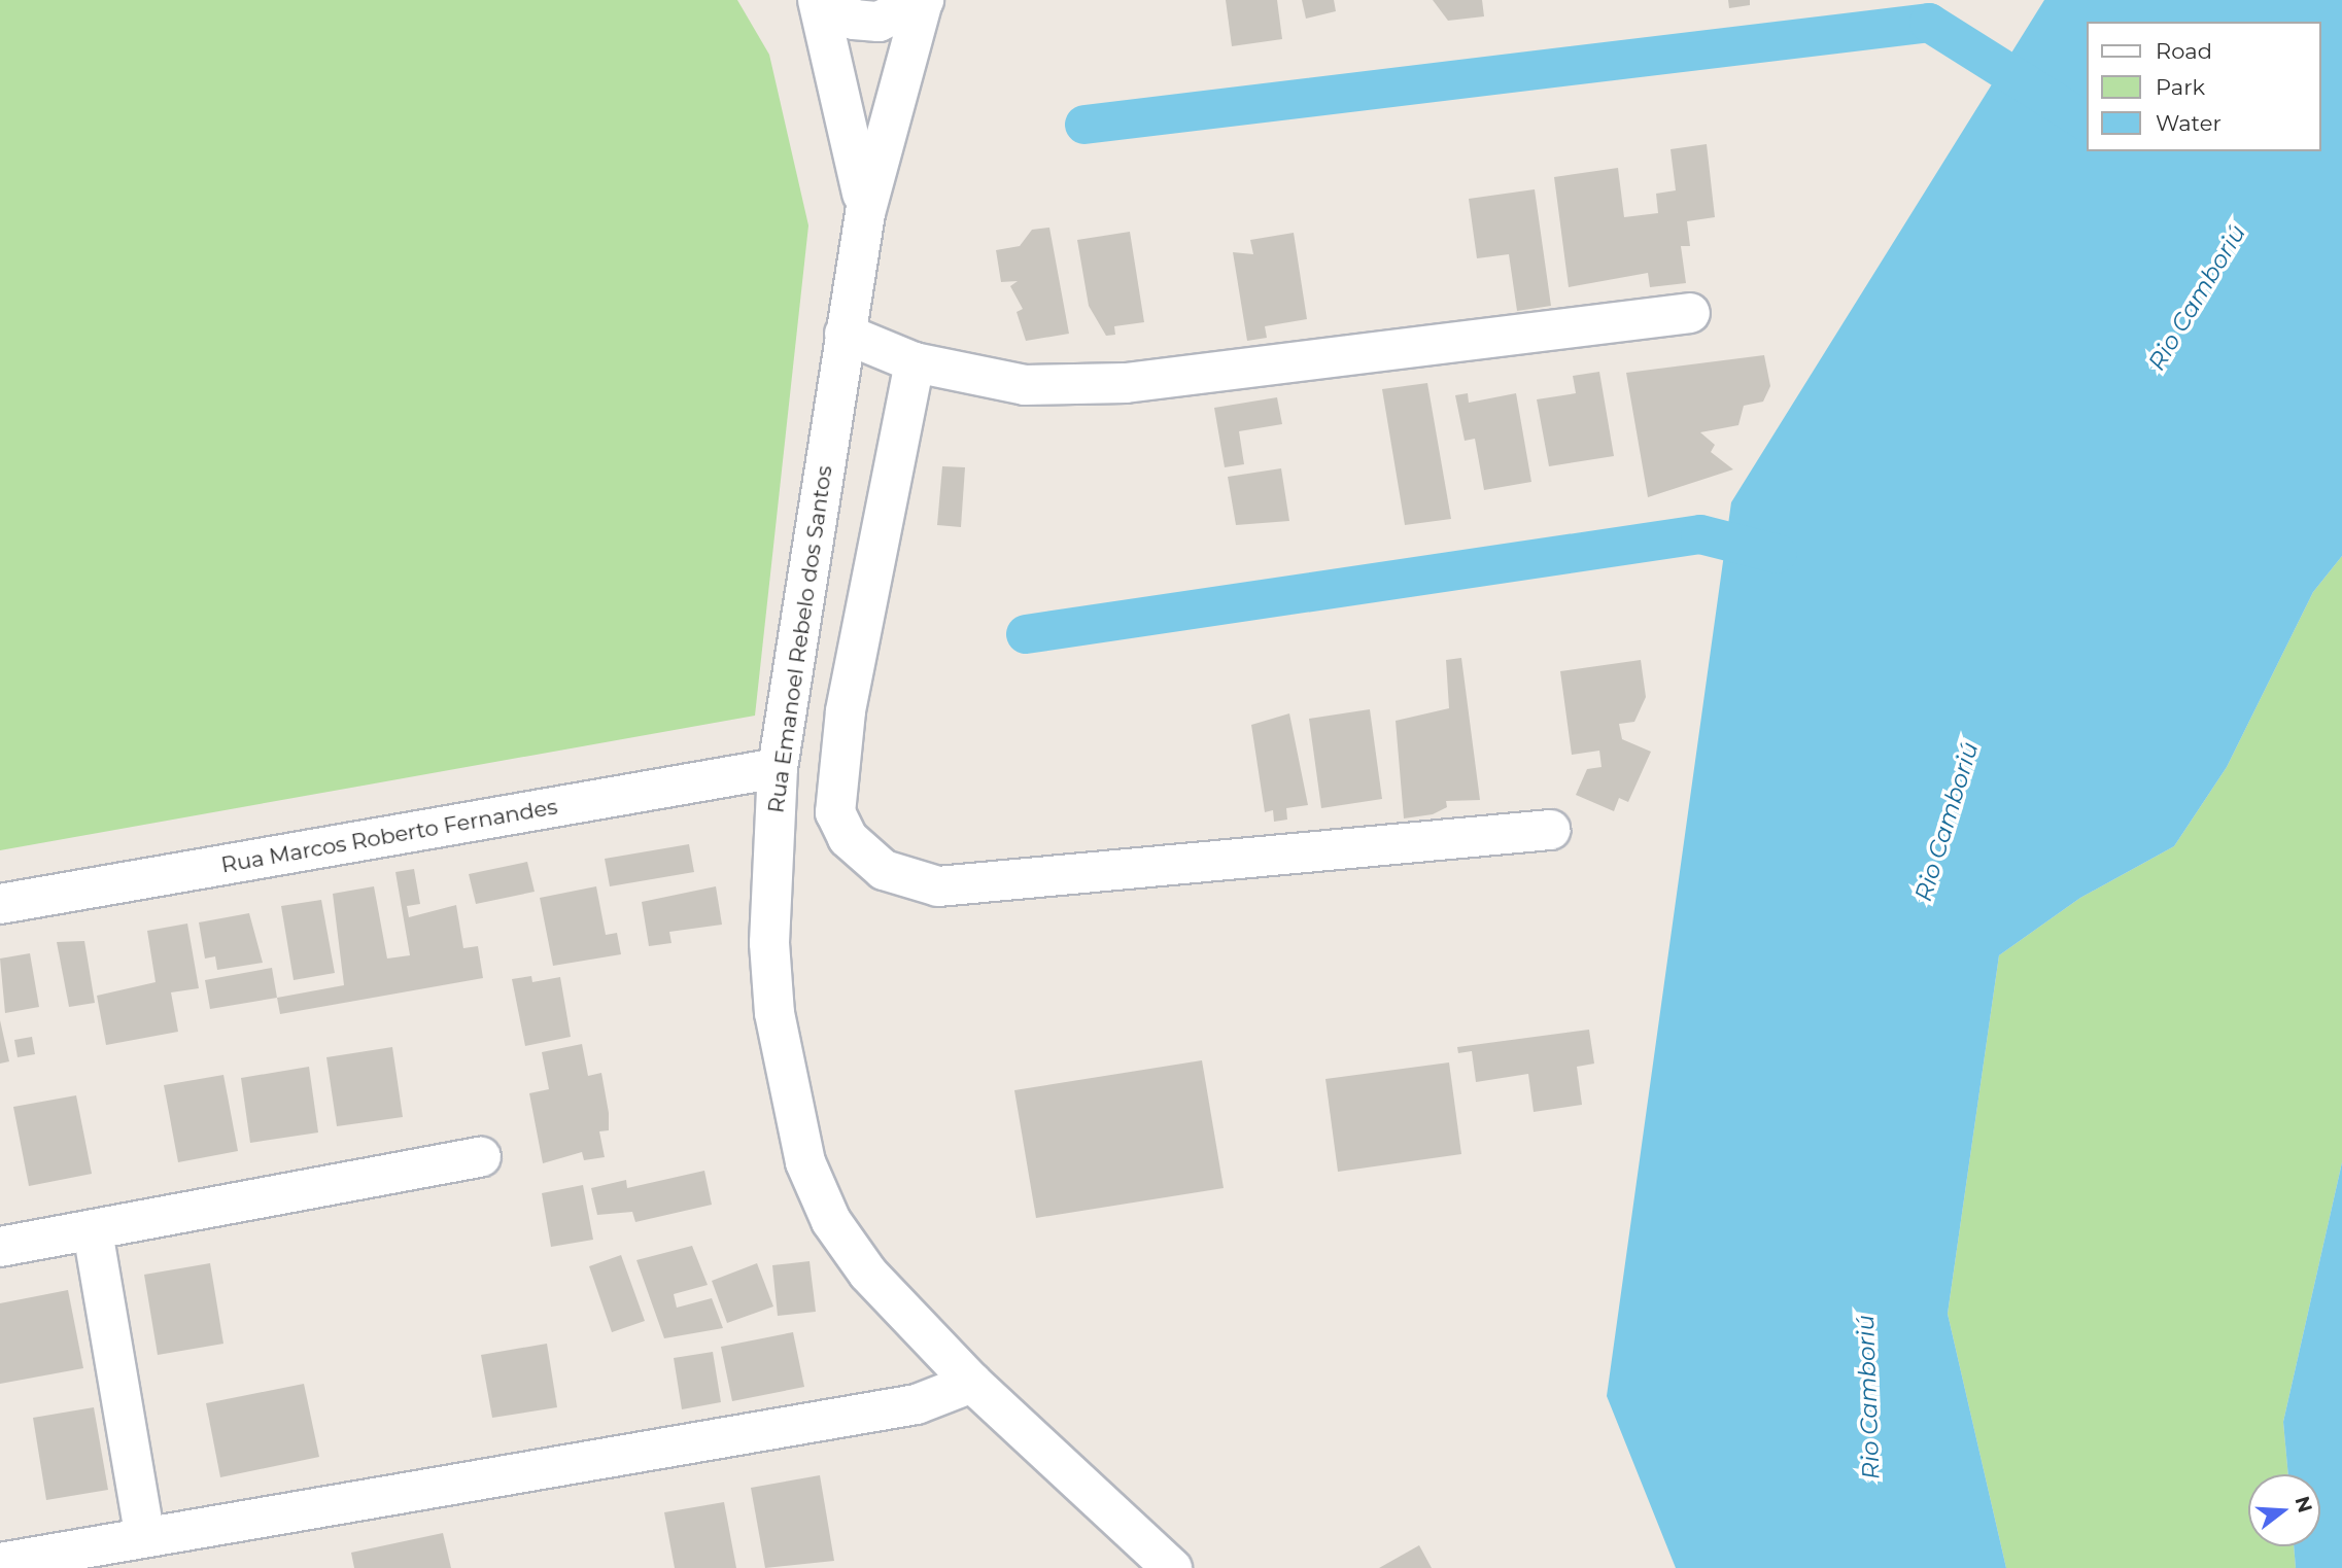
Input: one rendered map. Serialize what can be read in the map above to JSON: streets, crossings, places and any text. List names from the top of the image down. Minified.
{"streets":{"street":["Rua Emanoel Rebelo dos Santos","Rua Marcos Roberto Fernandes"]},"crossings":[["Rua Emanoel Rebelo dos Santos","Rua Marcos Roberto Fernandes"]],"water":["Rio Camboriú"],"legend":["Road","Park","Water"],"north":"right"}
